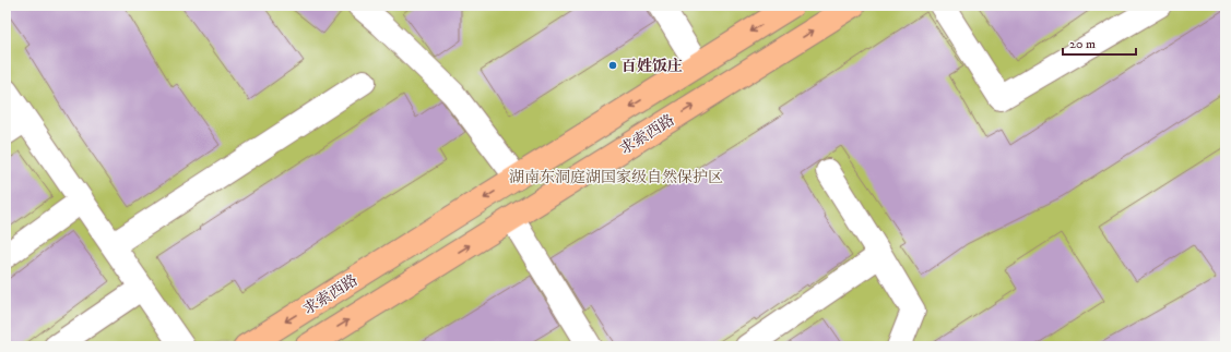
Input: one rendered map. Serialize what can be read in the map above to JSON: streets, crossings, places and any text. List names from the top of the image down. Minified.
{"streets":{"main road":["求索西路"]},"parks":["湖南东洞庭湖国家级自然保护区"],"places":["百姓饭庄"],"scale_bar":"20 m"}
